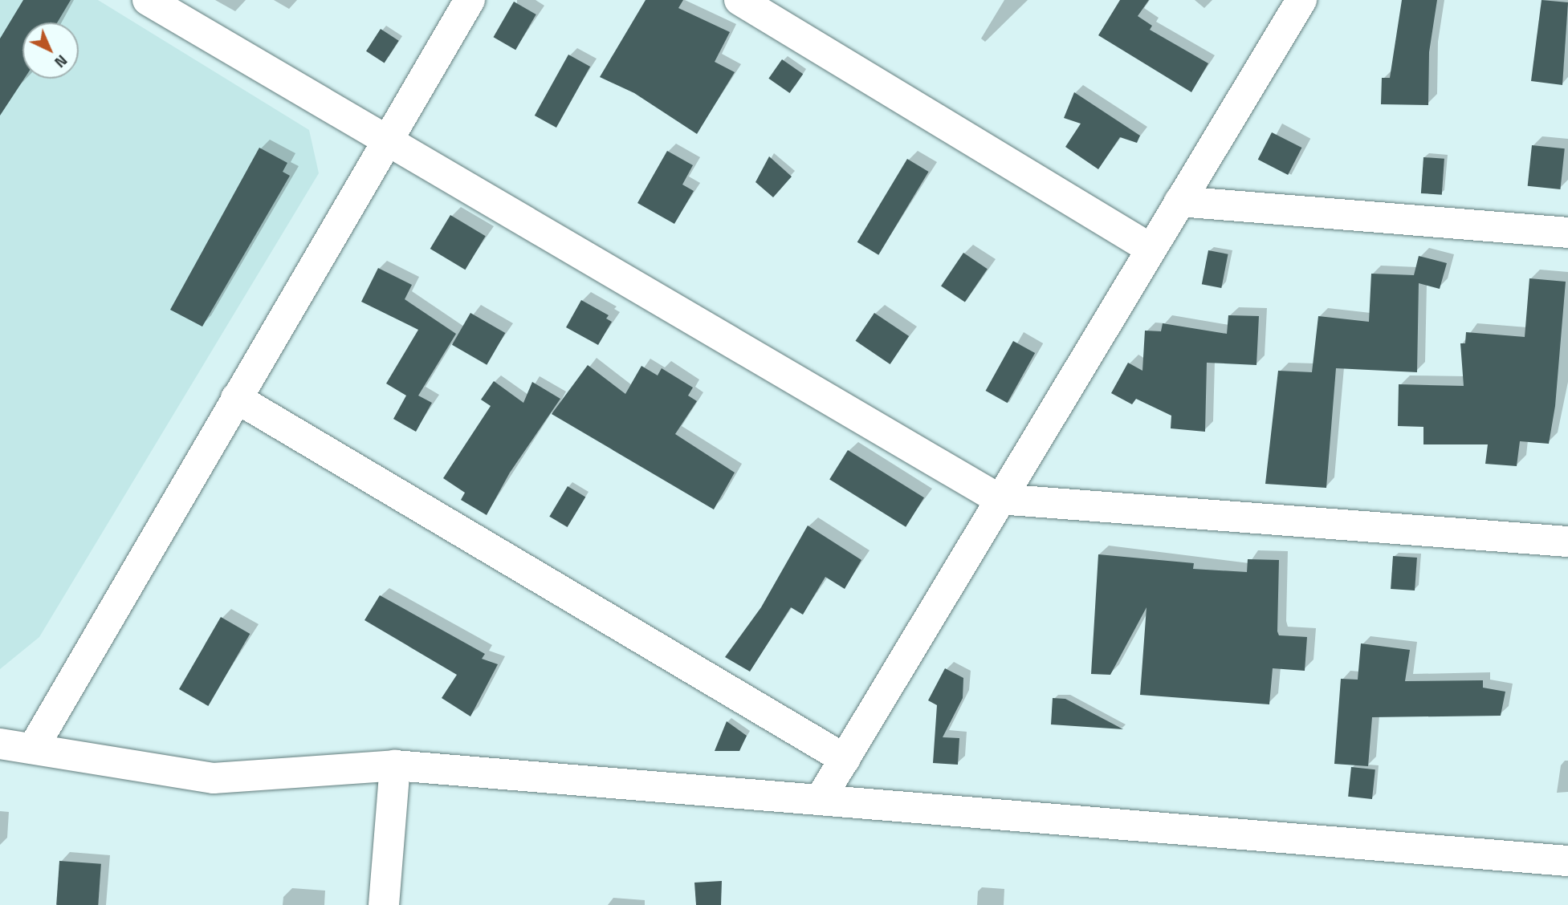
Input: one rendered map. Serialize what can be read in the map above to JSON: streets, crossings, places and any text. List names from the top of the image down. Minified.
{"north":"bottom right"}
